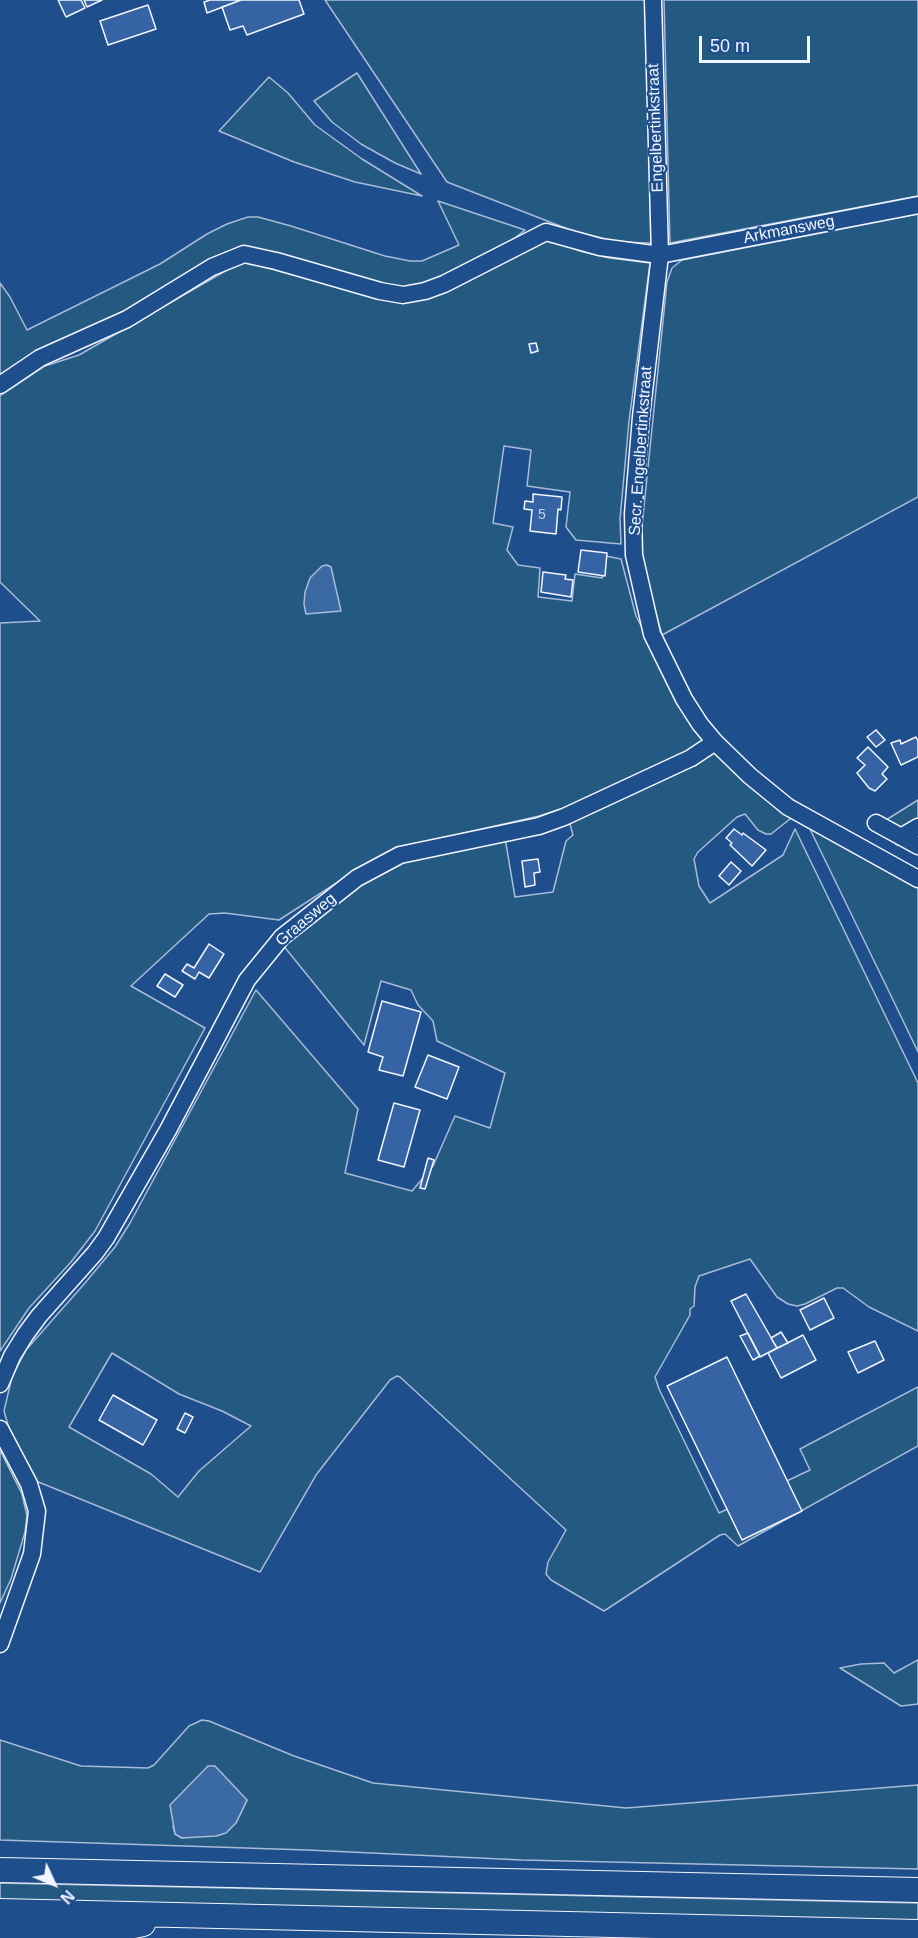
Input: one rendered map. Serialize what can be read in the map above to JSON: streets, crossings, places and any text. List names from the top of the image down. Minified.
{"streets":{"street":["Engelbertinkstraat","Arkmansweg","Secr. Engelbertinkstraat","Graasweg"]},"crossings":[["Engelbertinkstraat","Arkmansweg"],["Engelbertinkstraat","Secr. Engelbertinkstraat"],["Arkmansweg","Secr. Engelbertinkstraat"],["Secr. Engelbertinkstraat","Graasweg"]],"house_numbers":["5"],"scale_bar":"50 m","north":"bottom right"}
